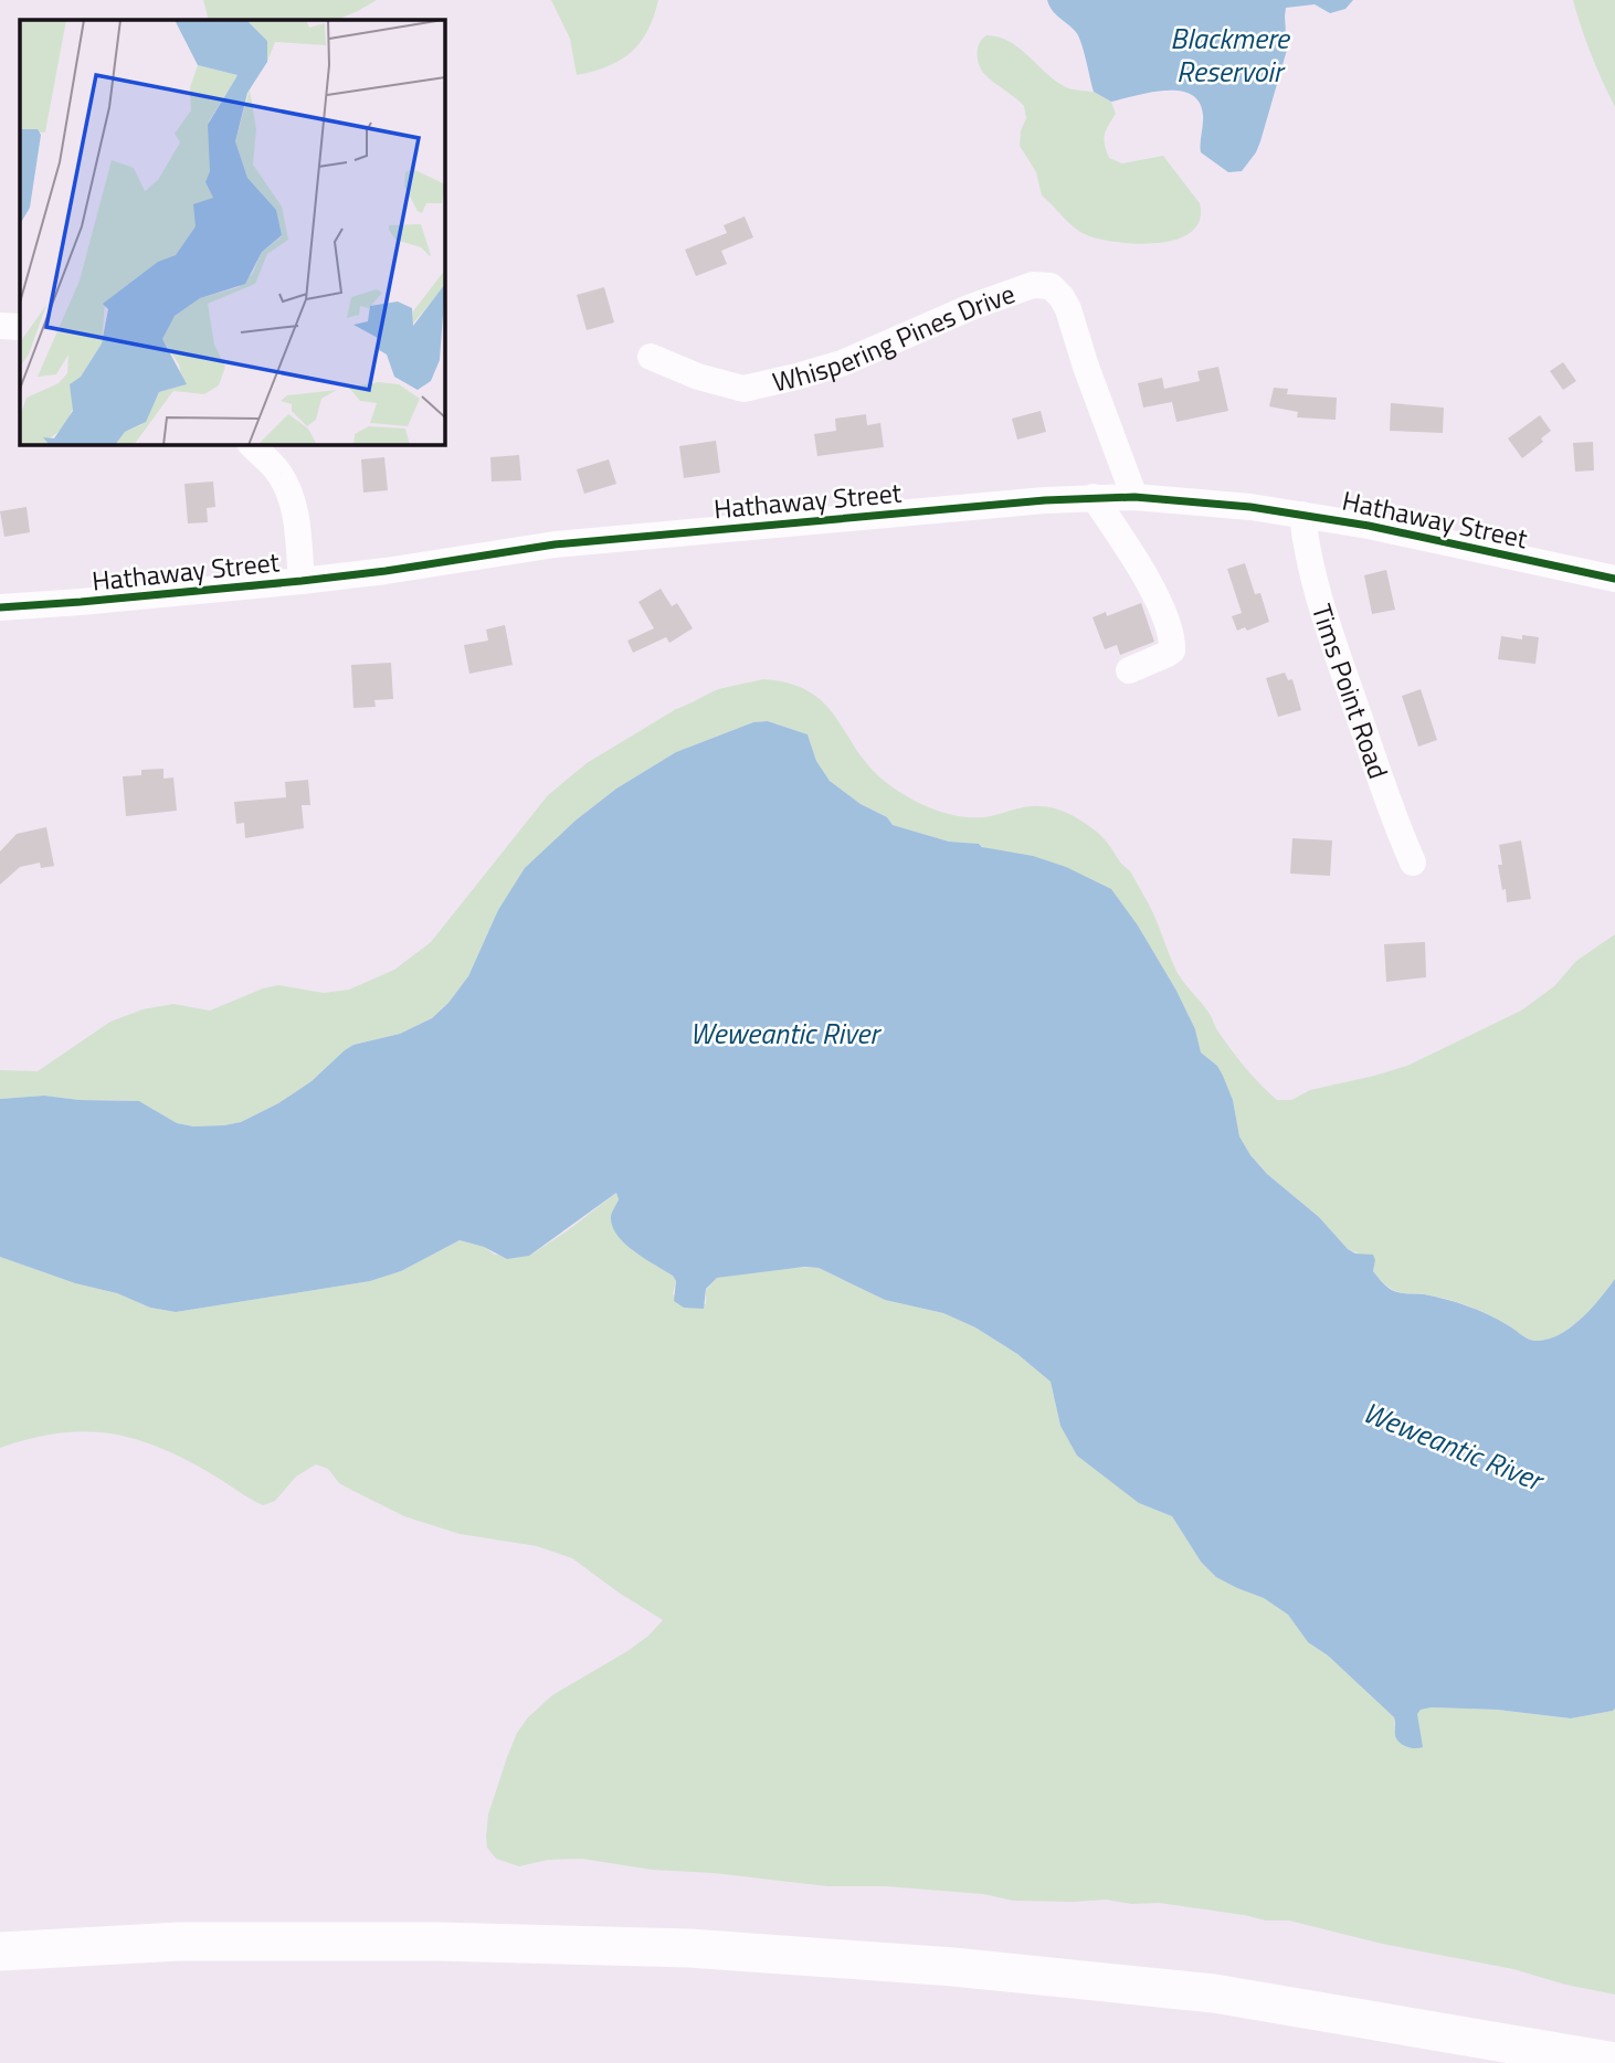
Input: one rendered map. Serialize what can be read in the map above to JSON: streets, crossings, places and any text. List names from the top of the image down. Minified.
{"streets":{"street":["Whispering Pines Drive","Hathaway Street","Tims Point Road"]},"crossings":[["Whispering Pines Drive","Hathaway Street"],["Hathaway Street","Tims Point Road"]],"water":["Blackmere Reservoir","Weweantic River"]}
